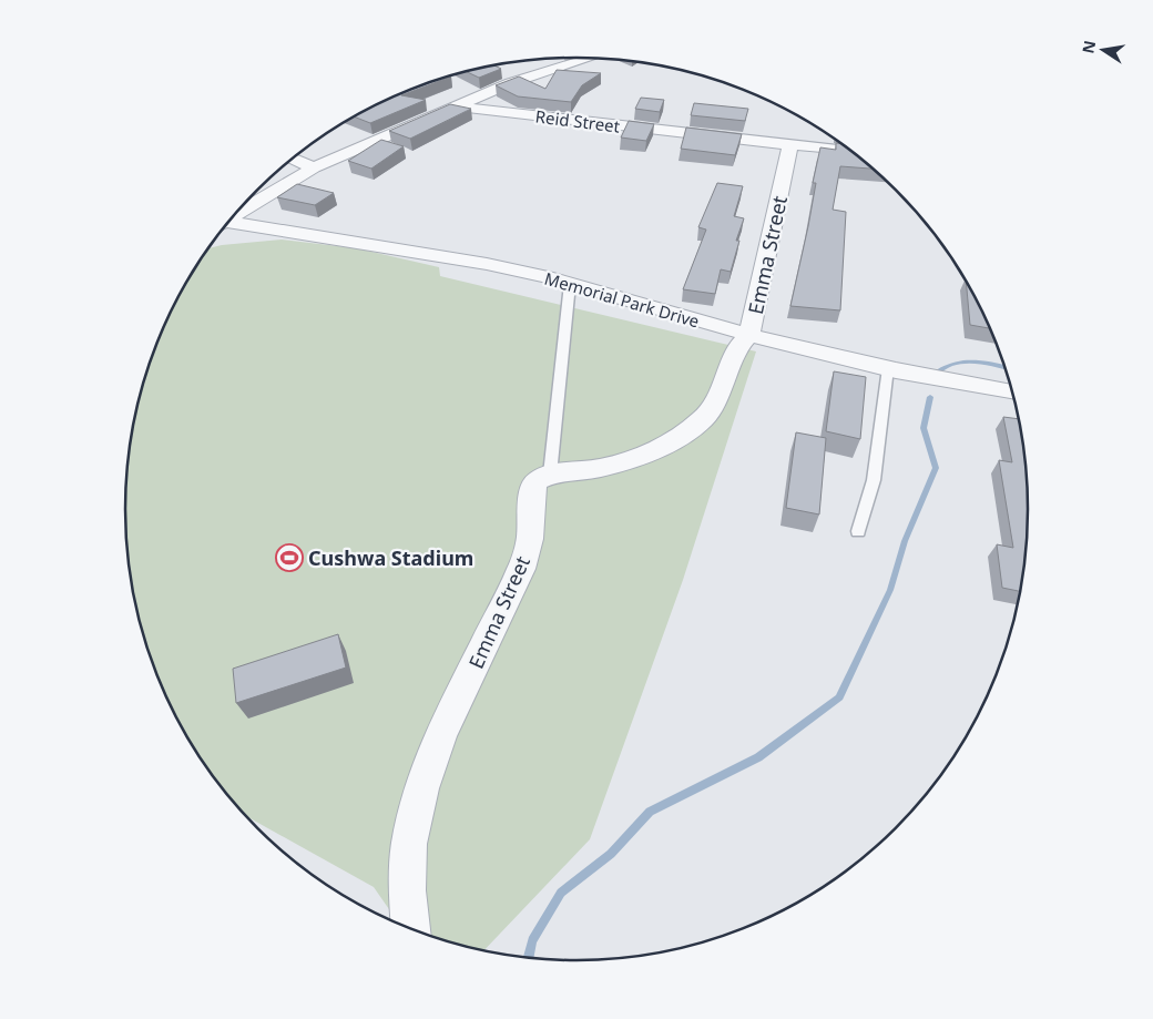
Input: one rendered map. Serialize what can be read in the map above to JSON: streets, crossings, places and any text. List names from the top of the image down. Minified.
{"streets":{"street":["Reid Street","Emma Street","Memorial Park Drive"]},"crossings":[["Reid Street","Emma Street"],["Emma Street","Memorial Park Drive"]],"places":{"sports":["Cushwa Stadium"]},"north":"left"}
